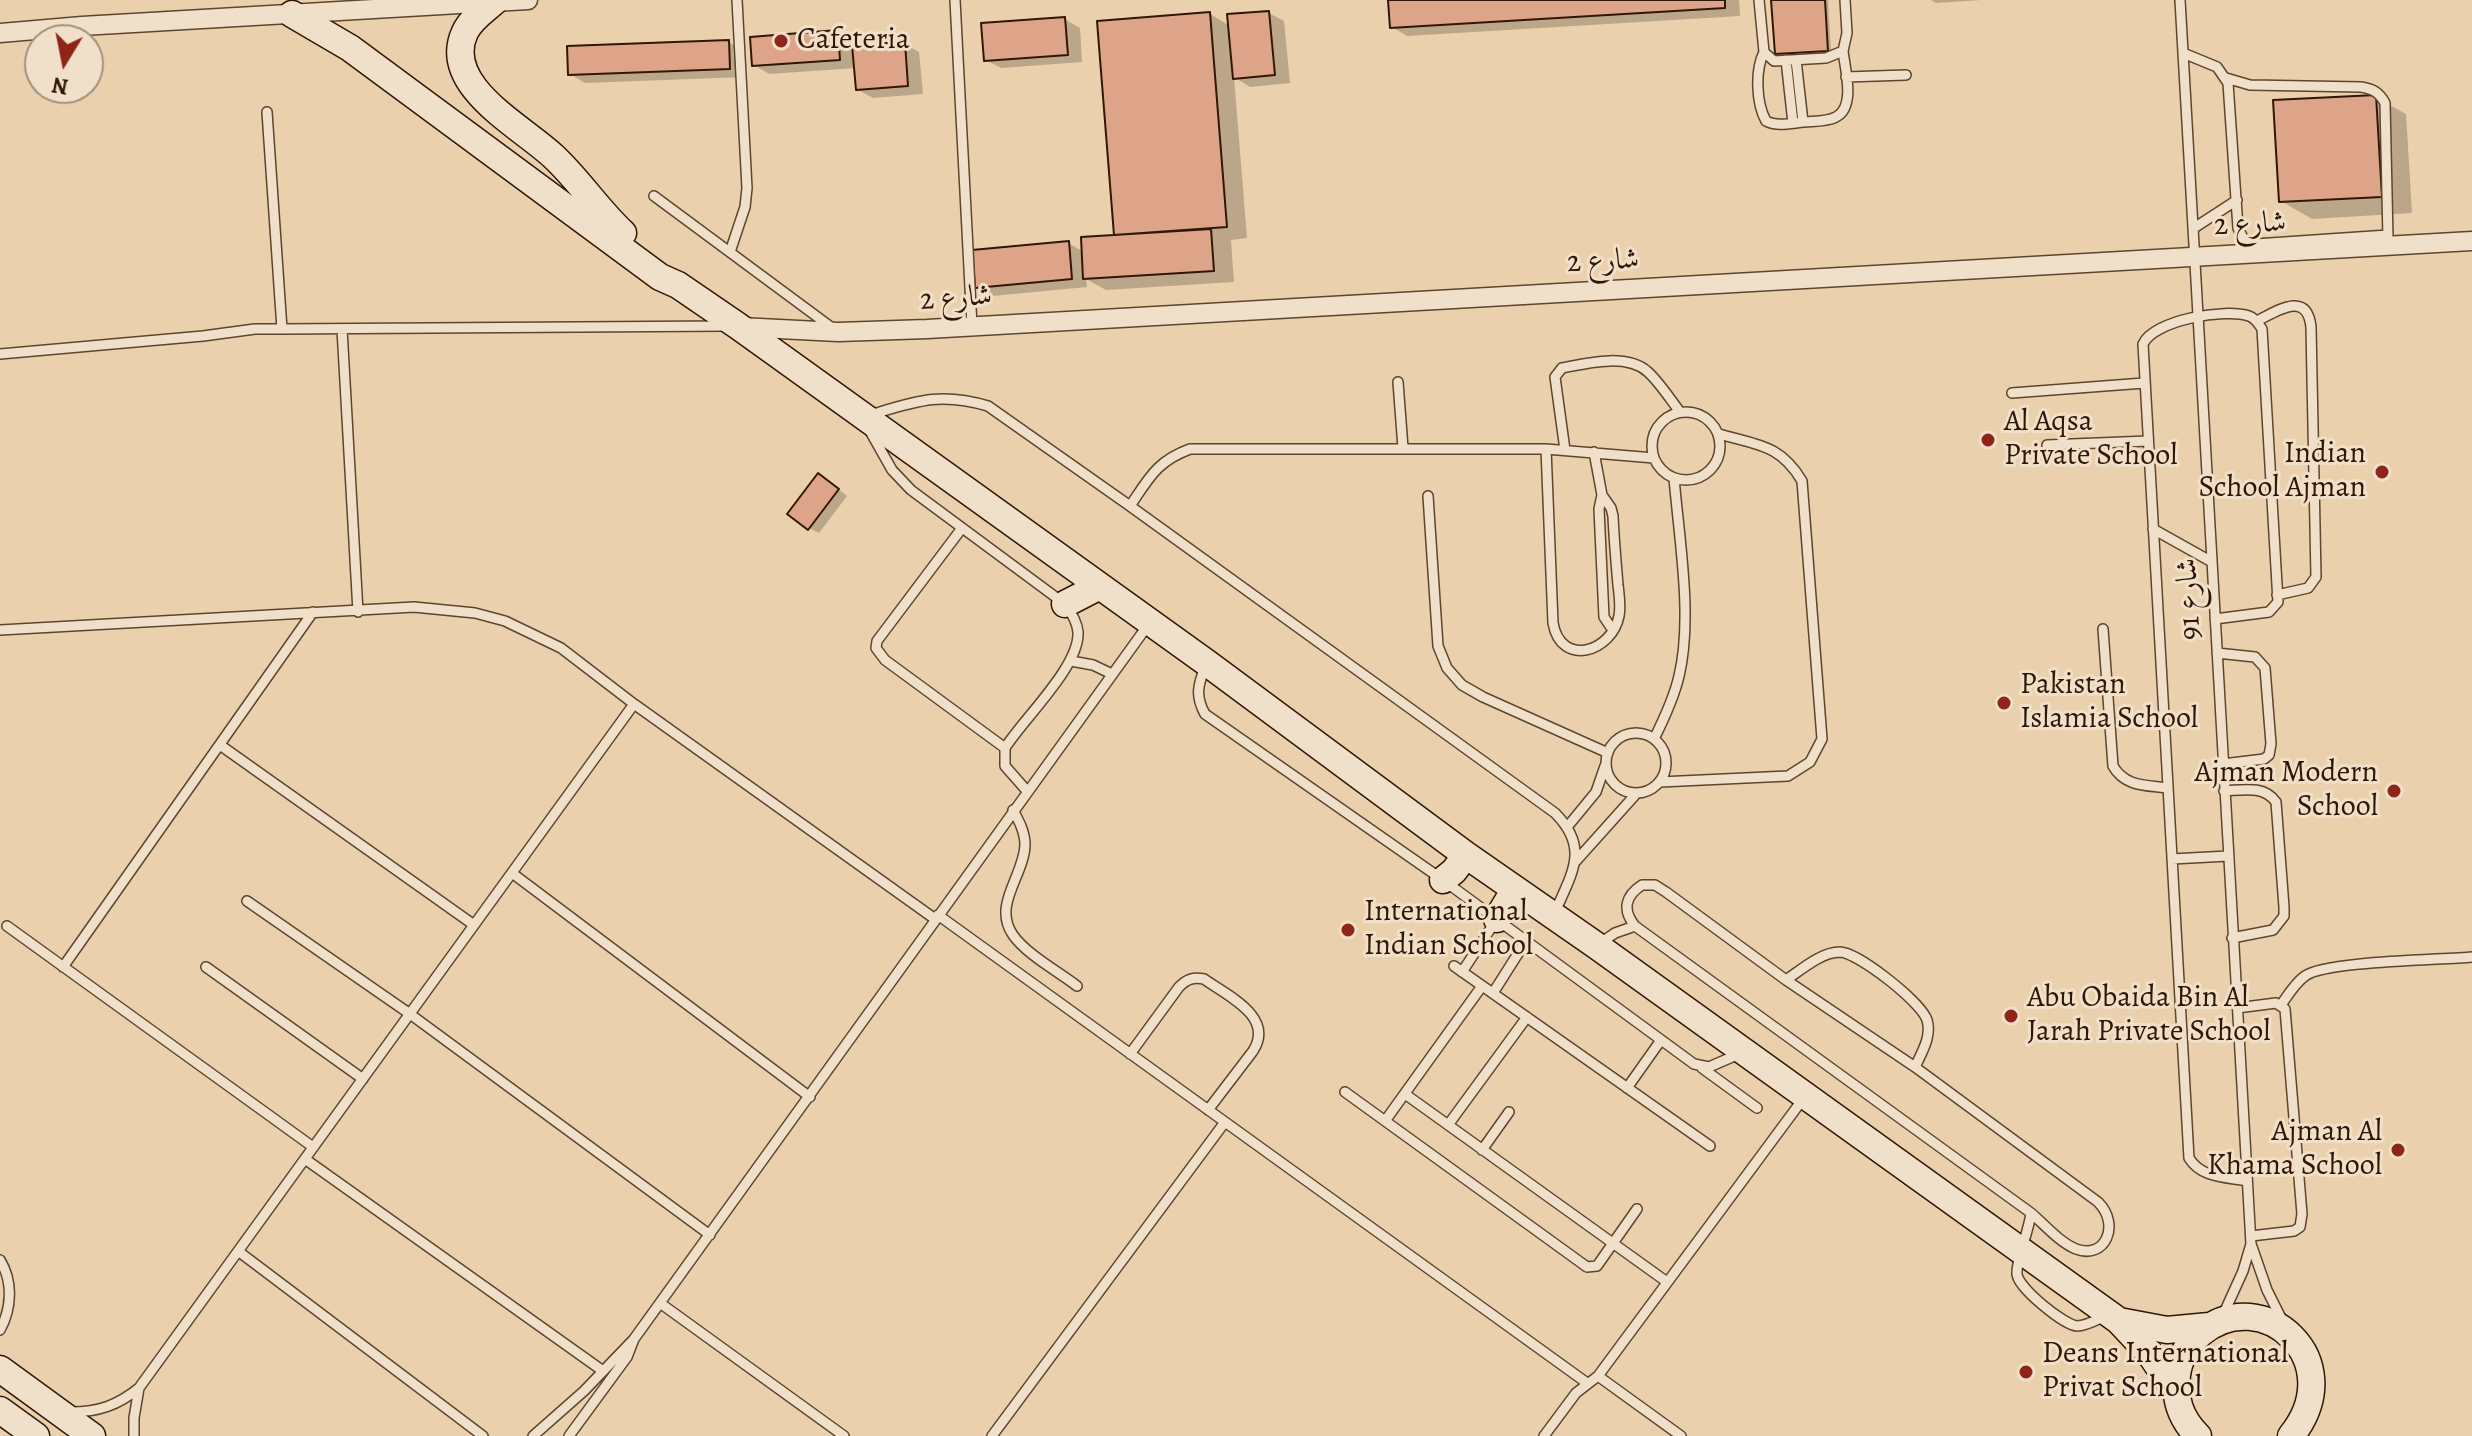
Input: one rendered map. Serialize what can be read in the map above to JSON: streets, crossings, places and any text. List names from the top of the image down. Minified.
{"streets":{"street":["شارع 2"],"lane":["شارع 91"]},"crossings":[["شارع 2","شارع 91"]],"places":["Cafeteria","Al Aqsa Private School","Indian School Ajman","Pakistan Islamia School","Ajman Modern School","International Indian School","Abu Obaida Bin Al Jarah Private School","Ajman Al Khama School","Deans International Privat School"],"north":"bottom"}
